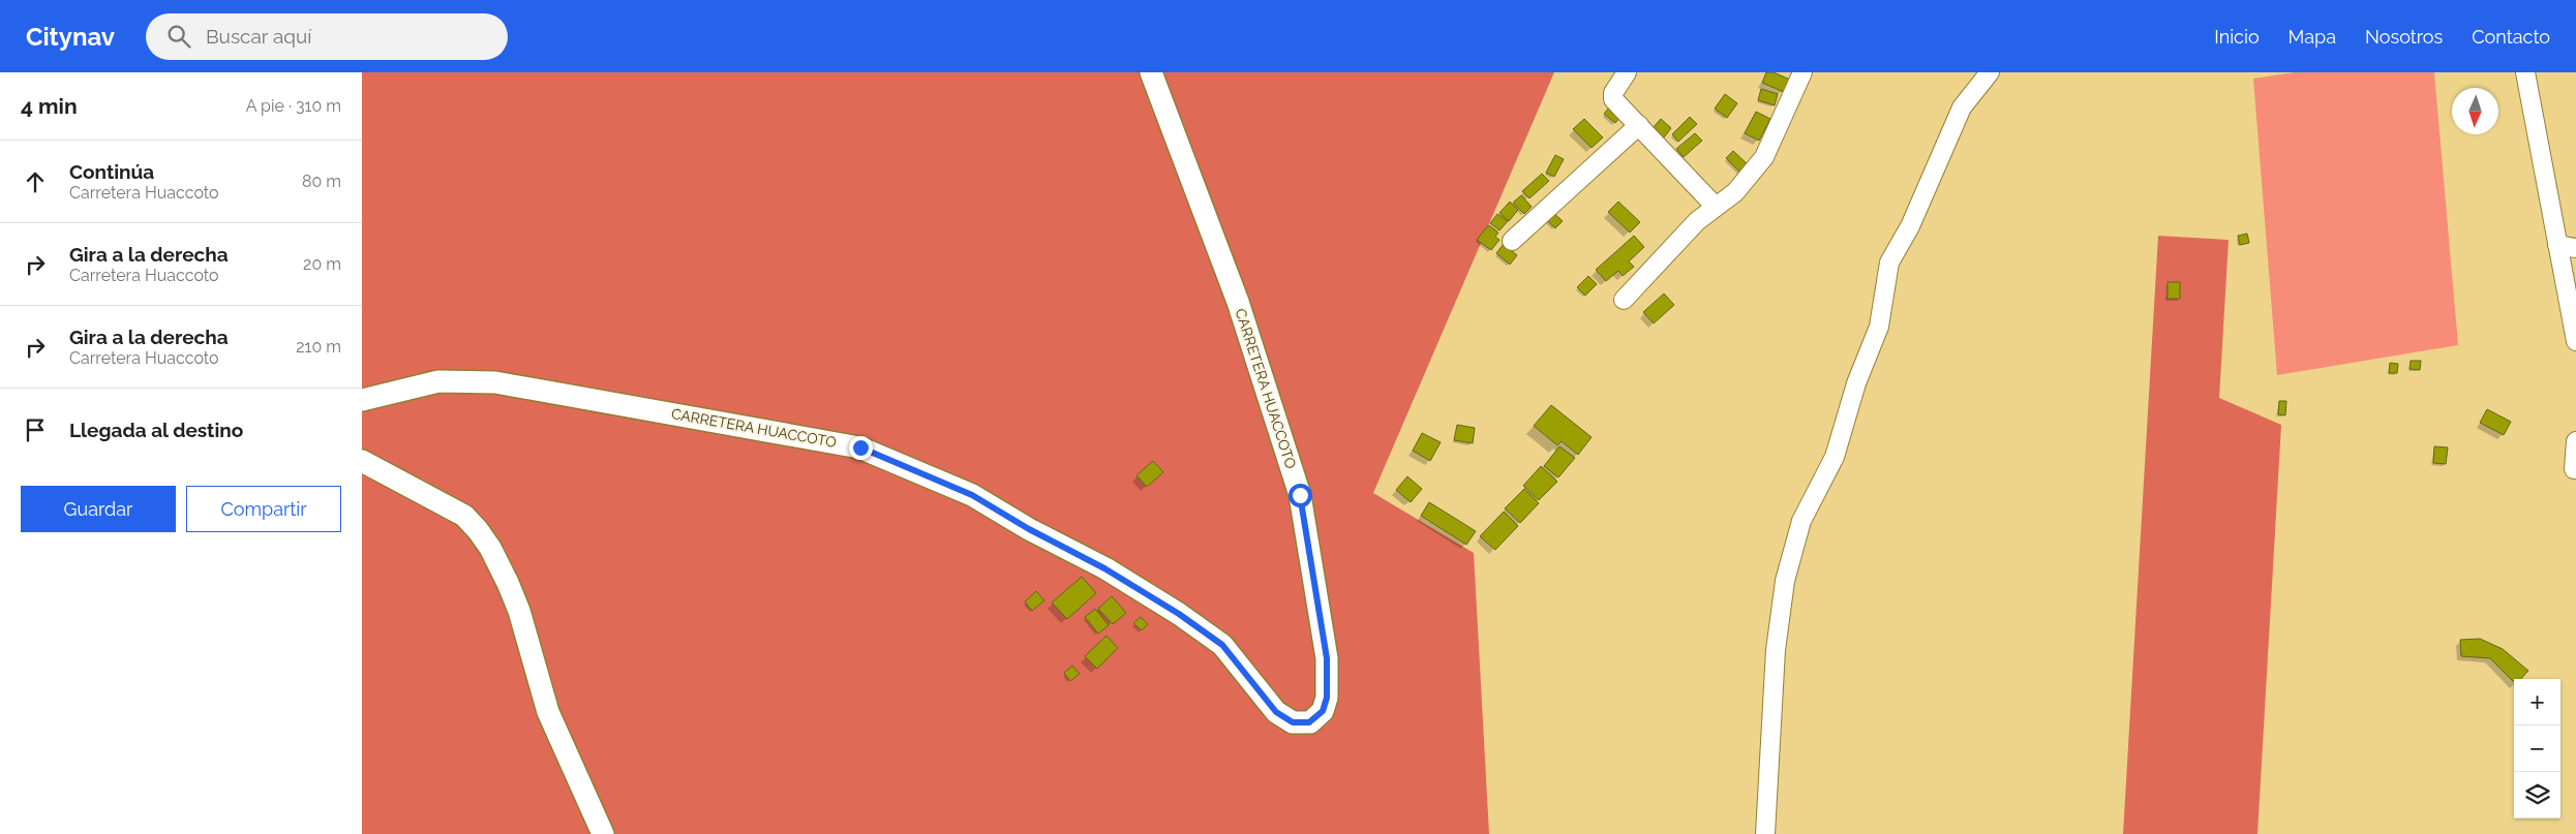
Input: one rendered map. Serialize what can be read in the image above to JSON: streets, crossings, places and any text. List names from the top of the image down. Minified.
{"streets":{"street":["CARRETERA HUACCOTO"]},"north":"bottom","page":{"header":"Citynav","search":"Buscar aquí","nav":["Inicio","Mapa","Nosotros","Contacto"],"heading":["4 min","A pie · 310 m"],"list":[["Continúa","Carretera Huaccoto","80 m"],["Gira a la derecha","Carretera Huaccoto","20 m"],["Gira a la derecha","Carretera Huaccoto","210 m"],"Llegada al destino"],"buttons":["Guardar","Compartir"],"map_buttons":["+","−"]}}
